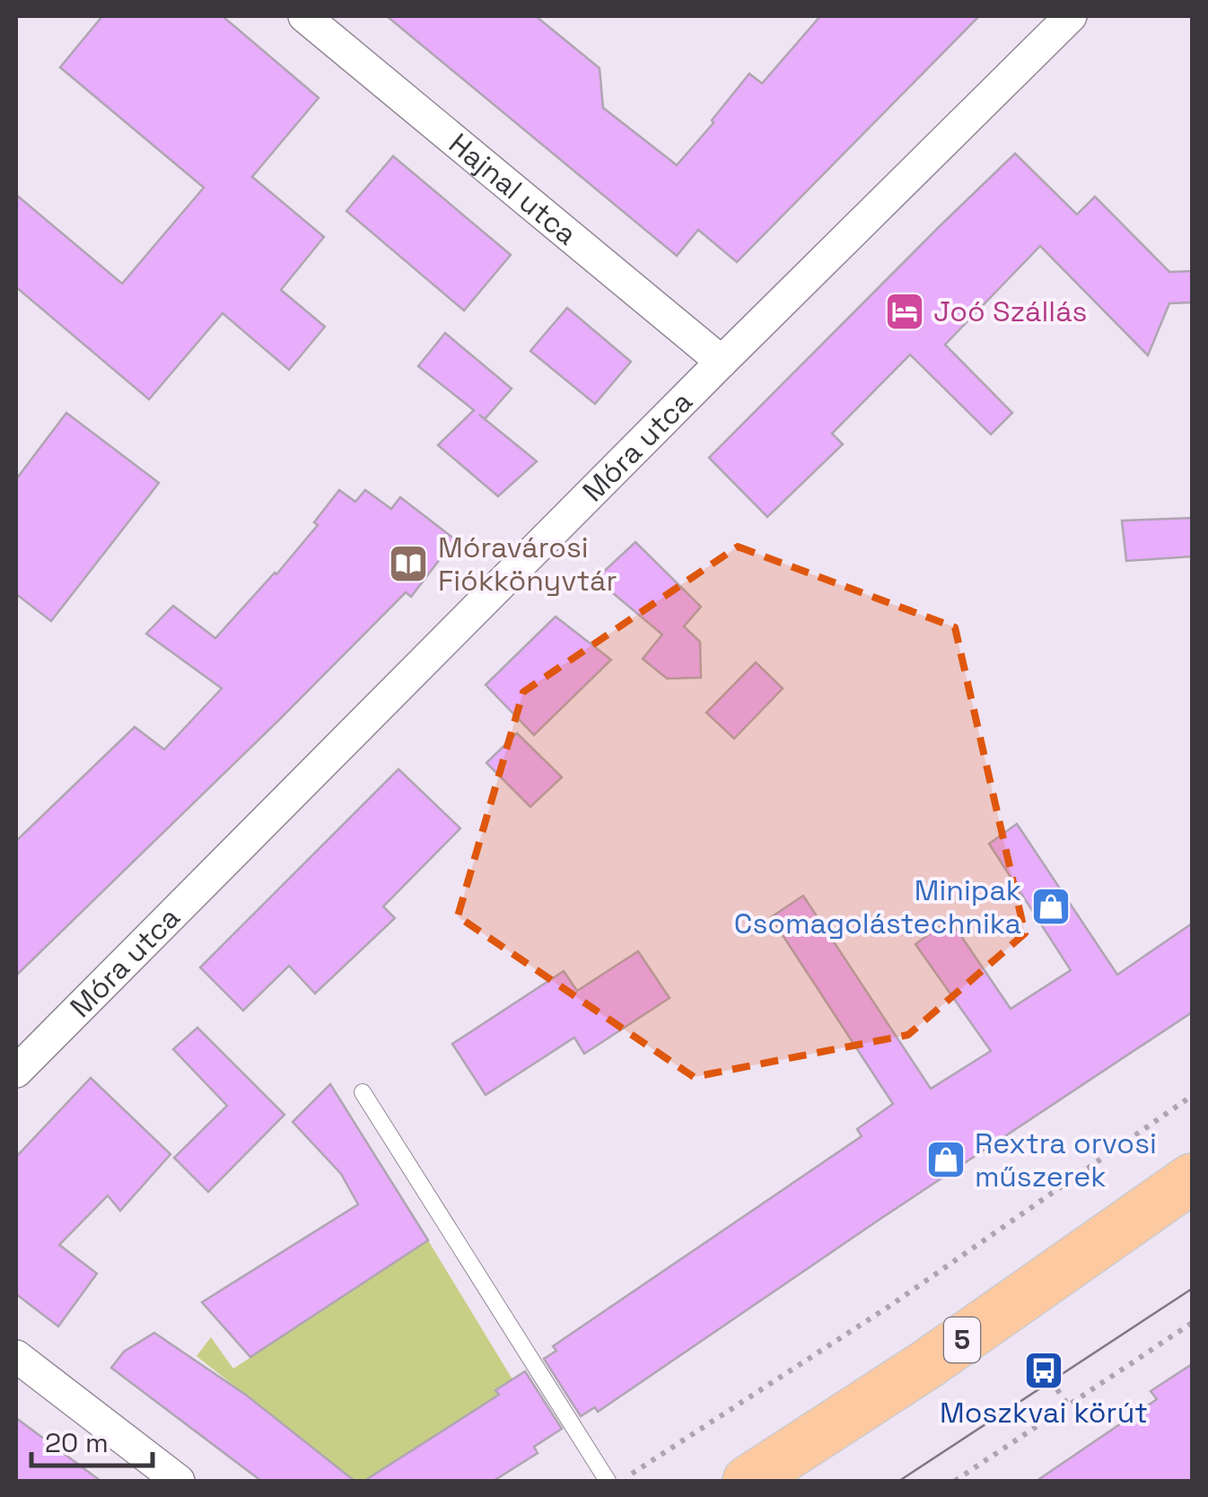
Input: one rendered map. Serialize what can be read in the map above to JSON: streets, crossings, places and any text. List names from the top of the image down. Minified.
{"streets":{"main road":["5"],"street":["Hajnal utca","Móra utca"]},"crossings":[["Hajnal utca","Móra utca"]],"places":{"hotel":["Joó Szállás"],"library":["Móravárosi Fiókkönyvtár"],"shop":["Minipak Csomagolástechnika","Rextra orvosi műszerek"],"bus stop":["Moszkvai körút"]},"scale_bar":"20 m"}
